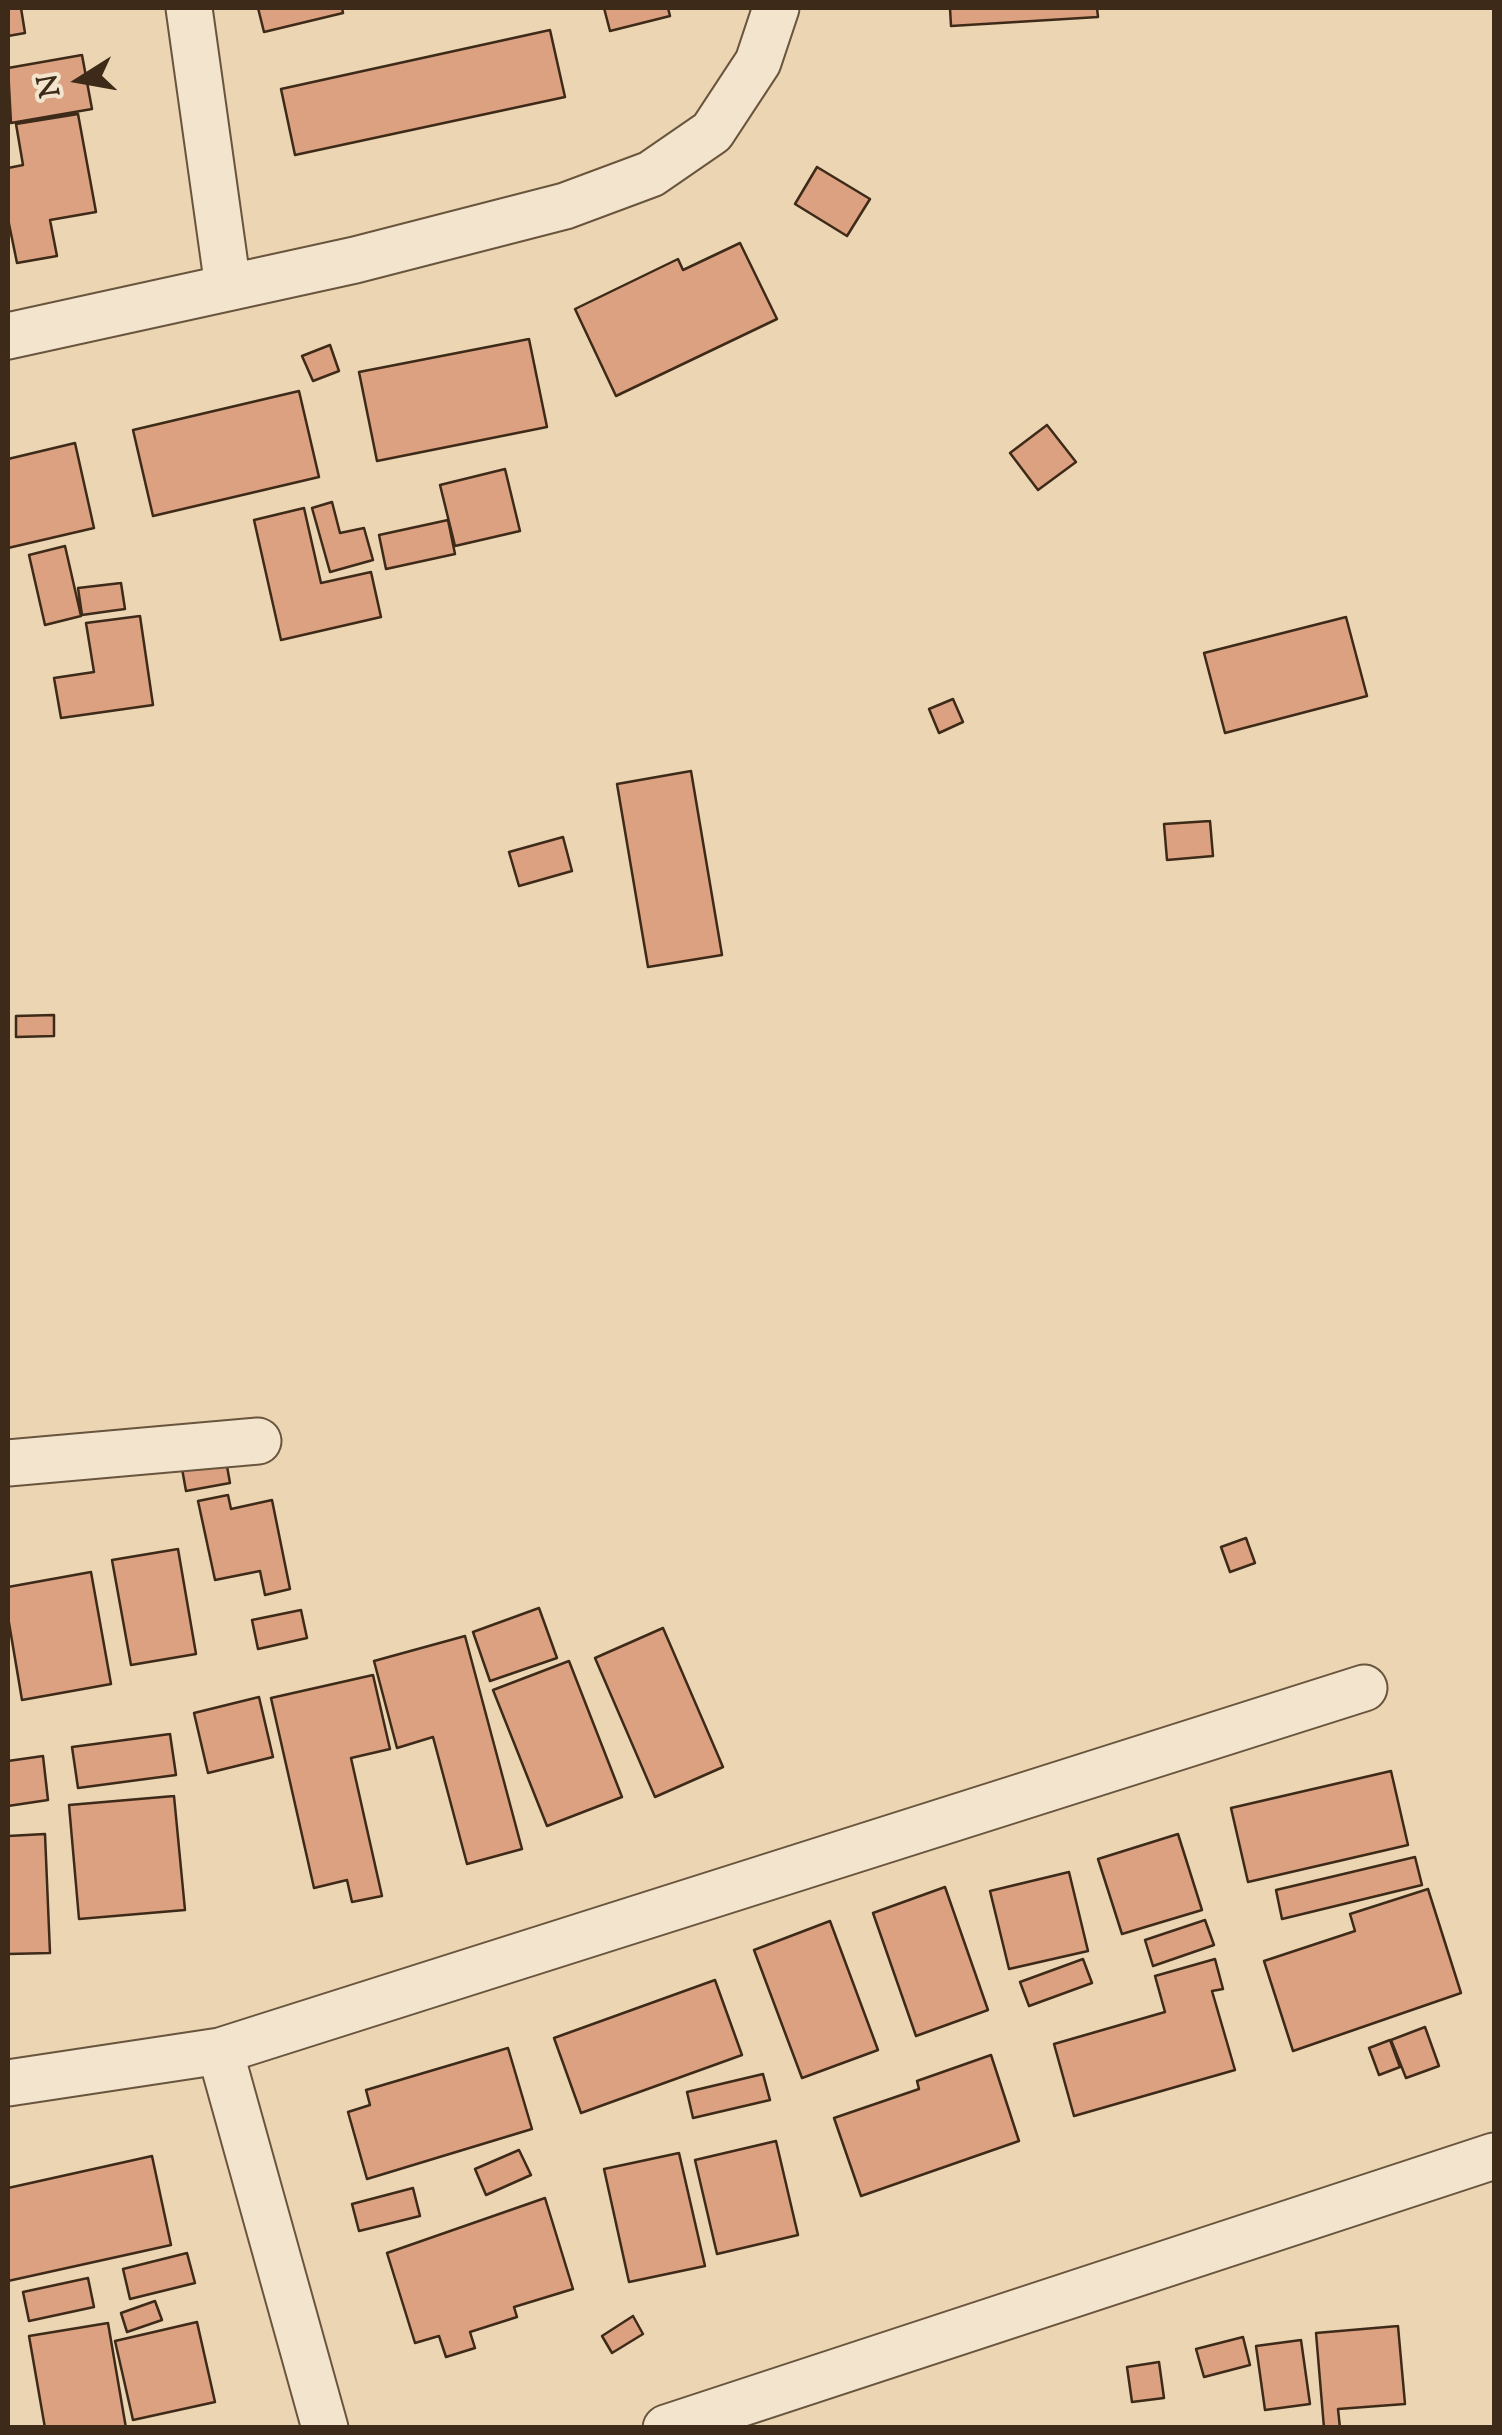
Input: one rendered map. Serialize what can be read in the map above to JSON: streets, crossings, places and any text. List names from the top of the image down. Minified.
{"north":"left"}
